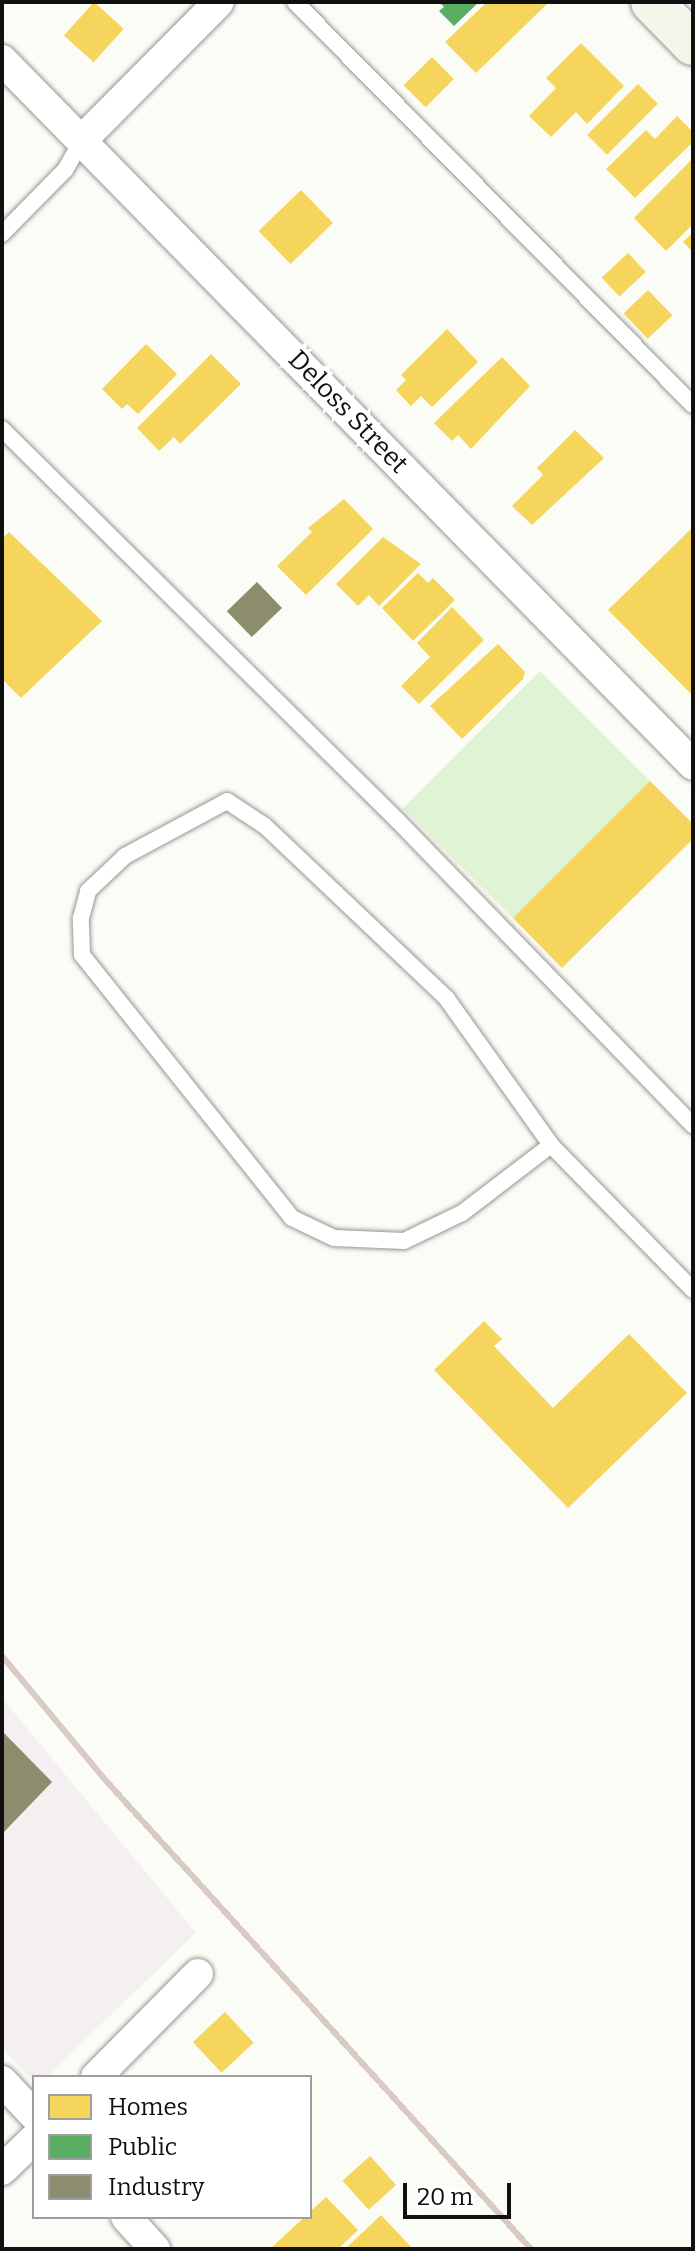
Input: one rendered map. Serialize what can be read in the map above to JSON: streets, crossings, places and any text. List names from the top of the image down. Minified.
{"streets":{"street":["Deloss Street"]},"legend":["Homes","Public","Industry"],"scale_bar":"20 m"}
